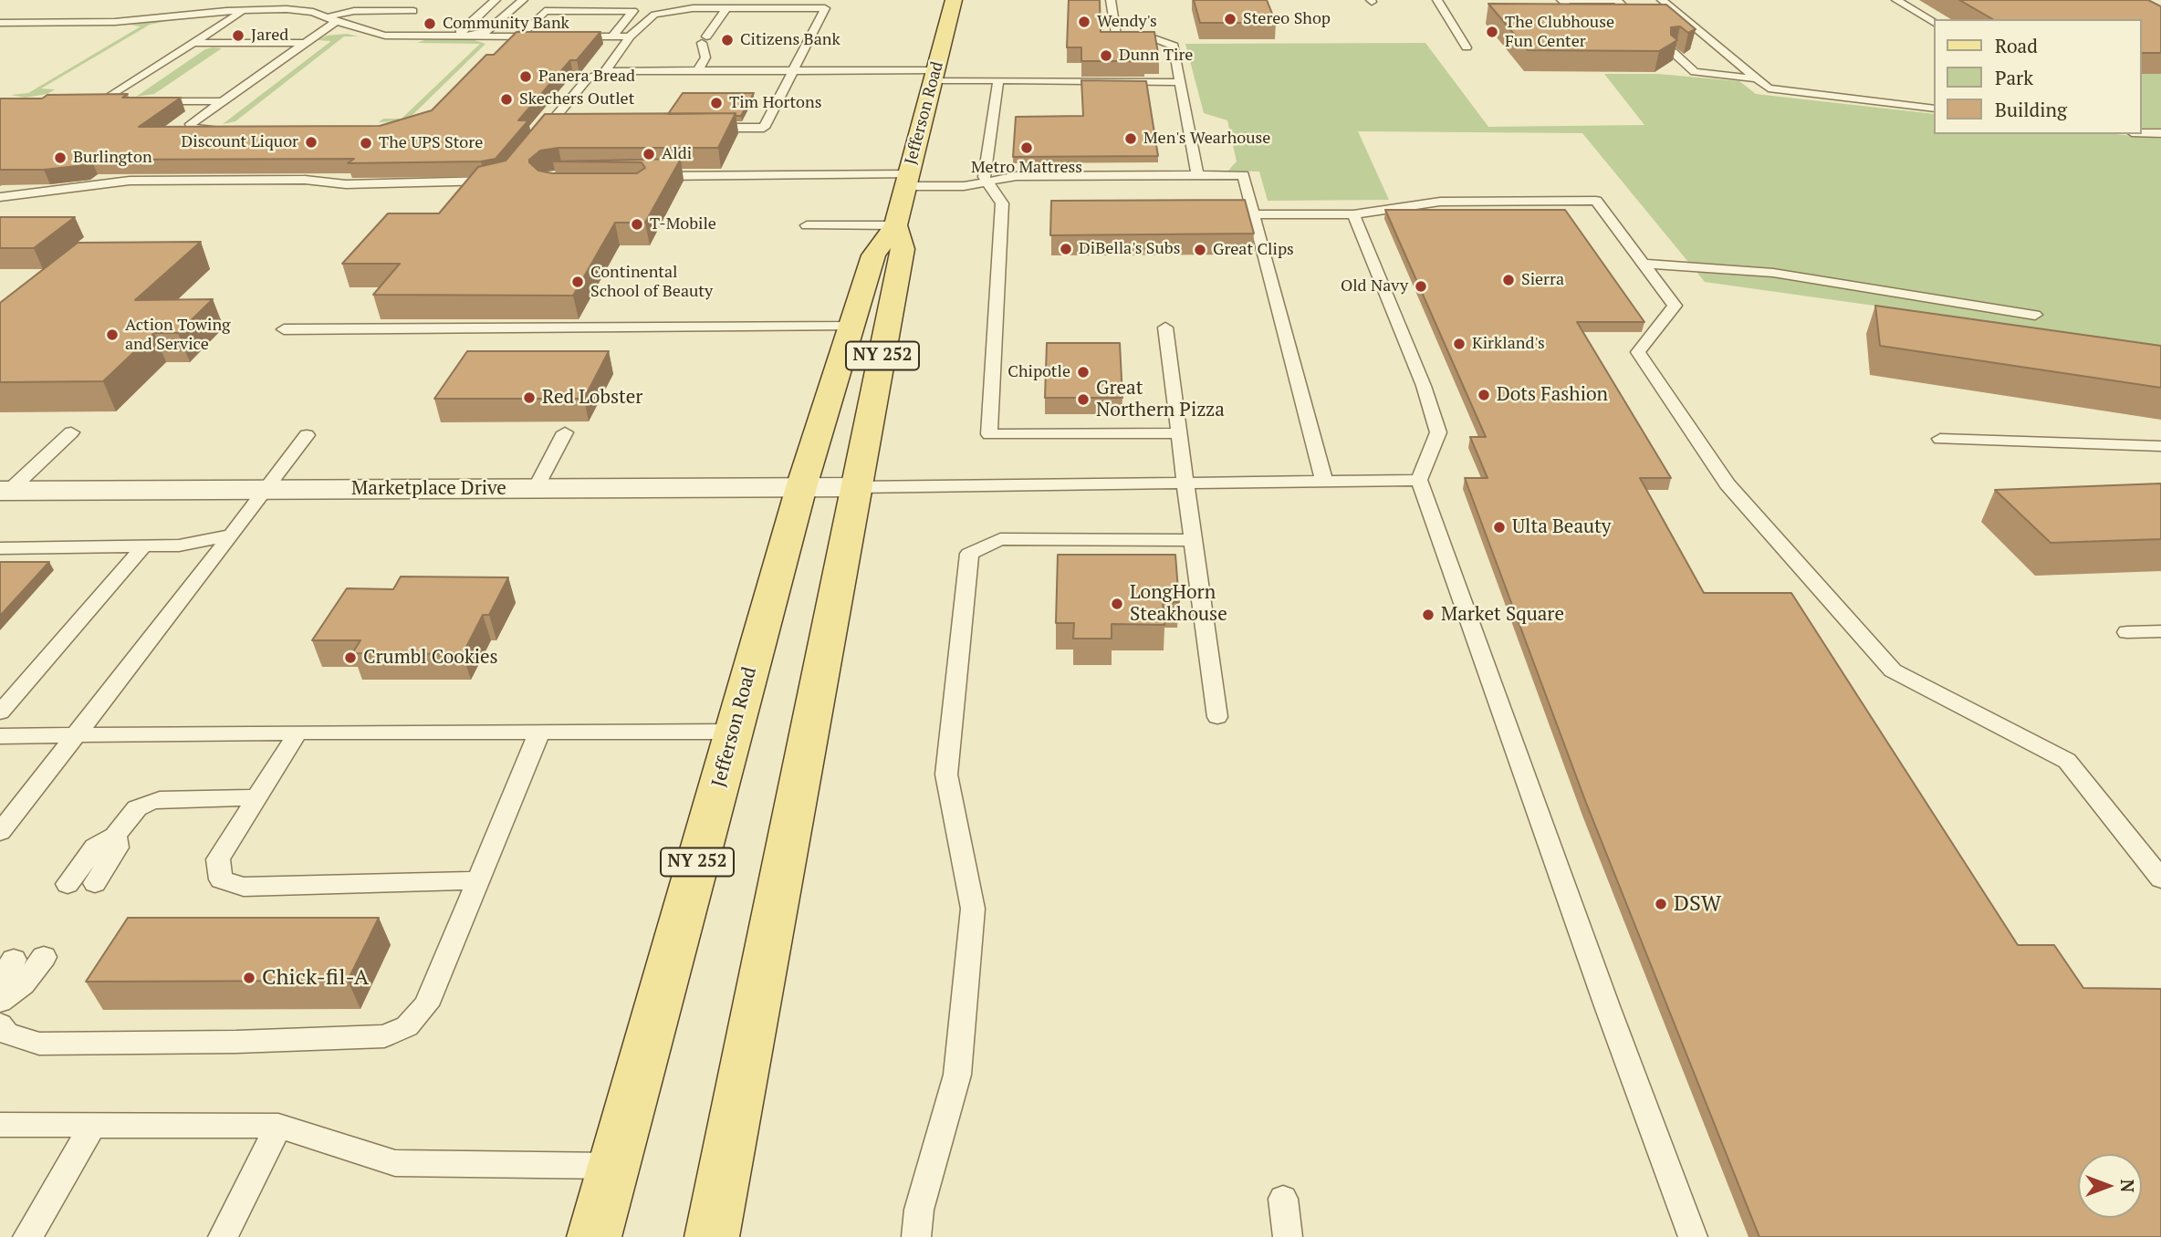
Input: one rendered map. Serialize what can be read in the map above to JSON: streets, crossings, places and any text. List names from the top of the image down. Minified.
{"streets":{"main road":["Jefferson Road","NY 252"],"street":["Marketplace Drive"]},"crossings":[["Jefferson Road","Marketplace Drive"]],"places":["Stereo Shop","Wendy's","Community Bank","The Clubhouse Fun Center","Jared","Citizens Bank","Dunn Tire","Panera Bread","Skechers Outlet","Tim Hortons","Men's Wearhouse","Discount Liquor","The UPS Store","Metro Mattress","Aldi","Burlington","T-Mobile","DiBella's Subs","Great Clips","Sierra","Continental School of Beauty","Old Navy","Action Towing and Service","Kirkland's","Chipotle","Dots Fashion","Red Lobster","Great Northern Pizza","Ulta Beauty","LongHorn Steakhouse","Market Square","Crumbl Cookies","DSW","Chick-fil-A"],"legend":["Road","Park","Building"],"north":"right"}
